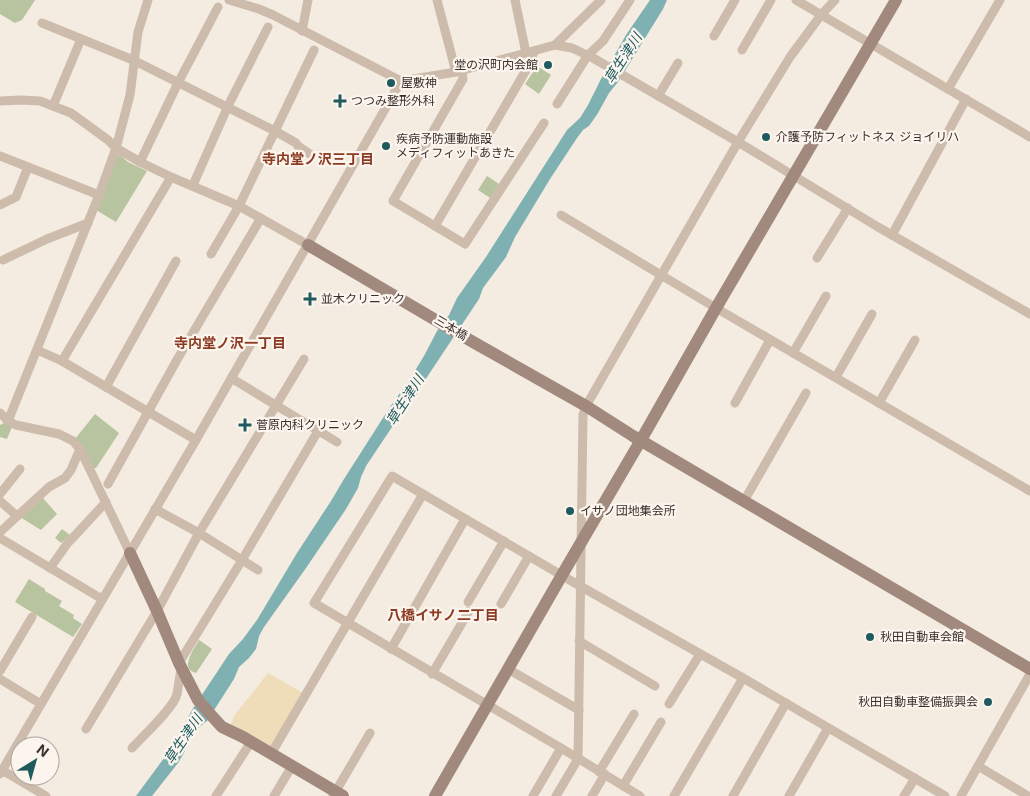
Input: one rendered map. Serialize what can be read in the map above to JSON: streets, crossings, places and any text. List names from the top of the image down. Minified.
{"streets":{"street":["三本橋"]},"districts":["寺内堂ノ沢三丁目","寺内堂ノ沢一丁目","八橋イサノ二丁目"],"water":["草生津川"],"places":{"other":["堂の沢町内会館","屋敷神","介護予防フィットネス ジョイリハ","疾病予防運動施設 メディフィットあきた","イサノ団地集会所","秋田自動車会館","秋田自動車整備振興会"],"health":["つつみ整形外科","並木クリニック","菅原内科クリニック"]},"north":"top right"}
